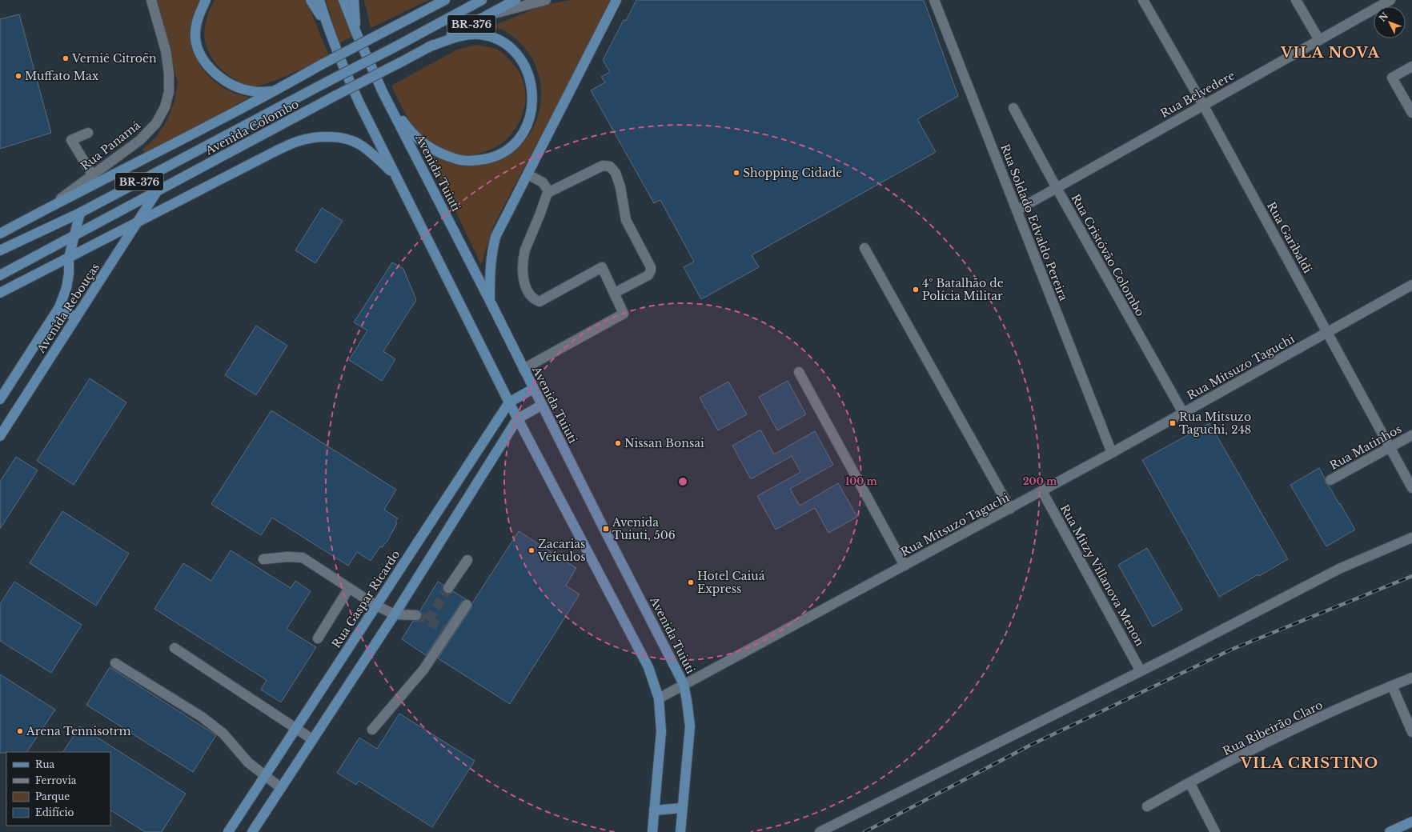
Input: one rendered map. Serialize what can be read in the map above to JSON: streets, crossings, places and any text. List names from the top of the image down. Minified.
{"streets":{"main road":["BR-376","Avenida Colombo","Avenida Tuiuti","Avenida Rebouças","Rua Gaspar Ricardo"],"street":["Rua Belvedere","Rua Panamá","Rua Soldado Edvaldo Pereira","Rua Garibaldi","Rua Cristóvão Colombo","Rua Mitsuzo Taguchi","Rua Matinhos","Rua Mitzy Villanova Menon","Rua Ribeirão Claro"]},"crossings":[["Rua Belvedere","Rua Soldado Edvaldo Pereira"],["Rua Belvedere","Rua Garibaldi"],["Rua Belvedere","Rua Cristóvão Colombo"],["Avenida Colombo","Rua Panamá"],["Avenida Colombo","Avenida Rebouças"],["Avenida Tuiuti","Rua Mitsuzo Taguchi"],["Avenida Tuiuti","Rua Gaspar Ricardo"],["Rua Soldado Edvaldo Pereira","Rua Mitsuzo Taguchi"],["Rua Garibaldi","Rua Mitsuzo Taguchi"],["Rua Garibaldi","Rua Matinhos"],["Rua Cristóvão Colombo","Rua Mitsuzo Taguchi"],["Rua Mitsuzo Taguchi","Rua Mitzy Villanova Menon"]],"districts":["VILA NOVA","VILA CRISTINO"],"places":{"other":["Verniê Citroën","Muffato Max","Shopping Cidade","4º Batalhão de Polícia Militar","Nissan Bonsai","Zacarias Veículos","Hotel Caiuá Express","Arena Tennisotrm"],"transit":["Rua Mitsuzo Taguchi, 248","Avenida Tuiuti, 506"]},"legend":["Rua","Ferrovia","Parque","Edifício"],"north":"top left","rings":["100 m","200 m"]}
